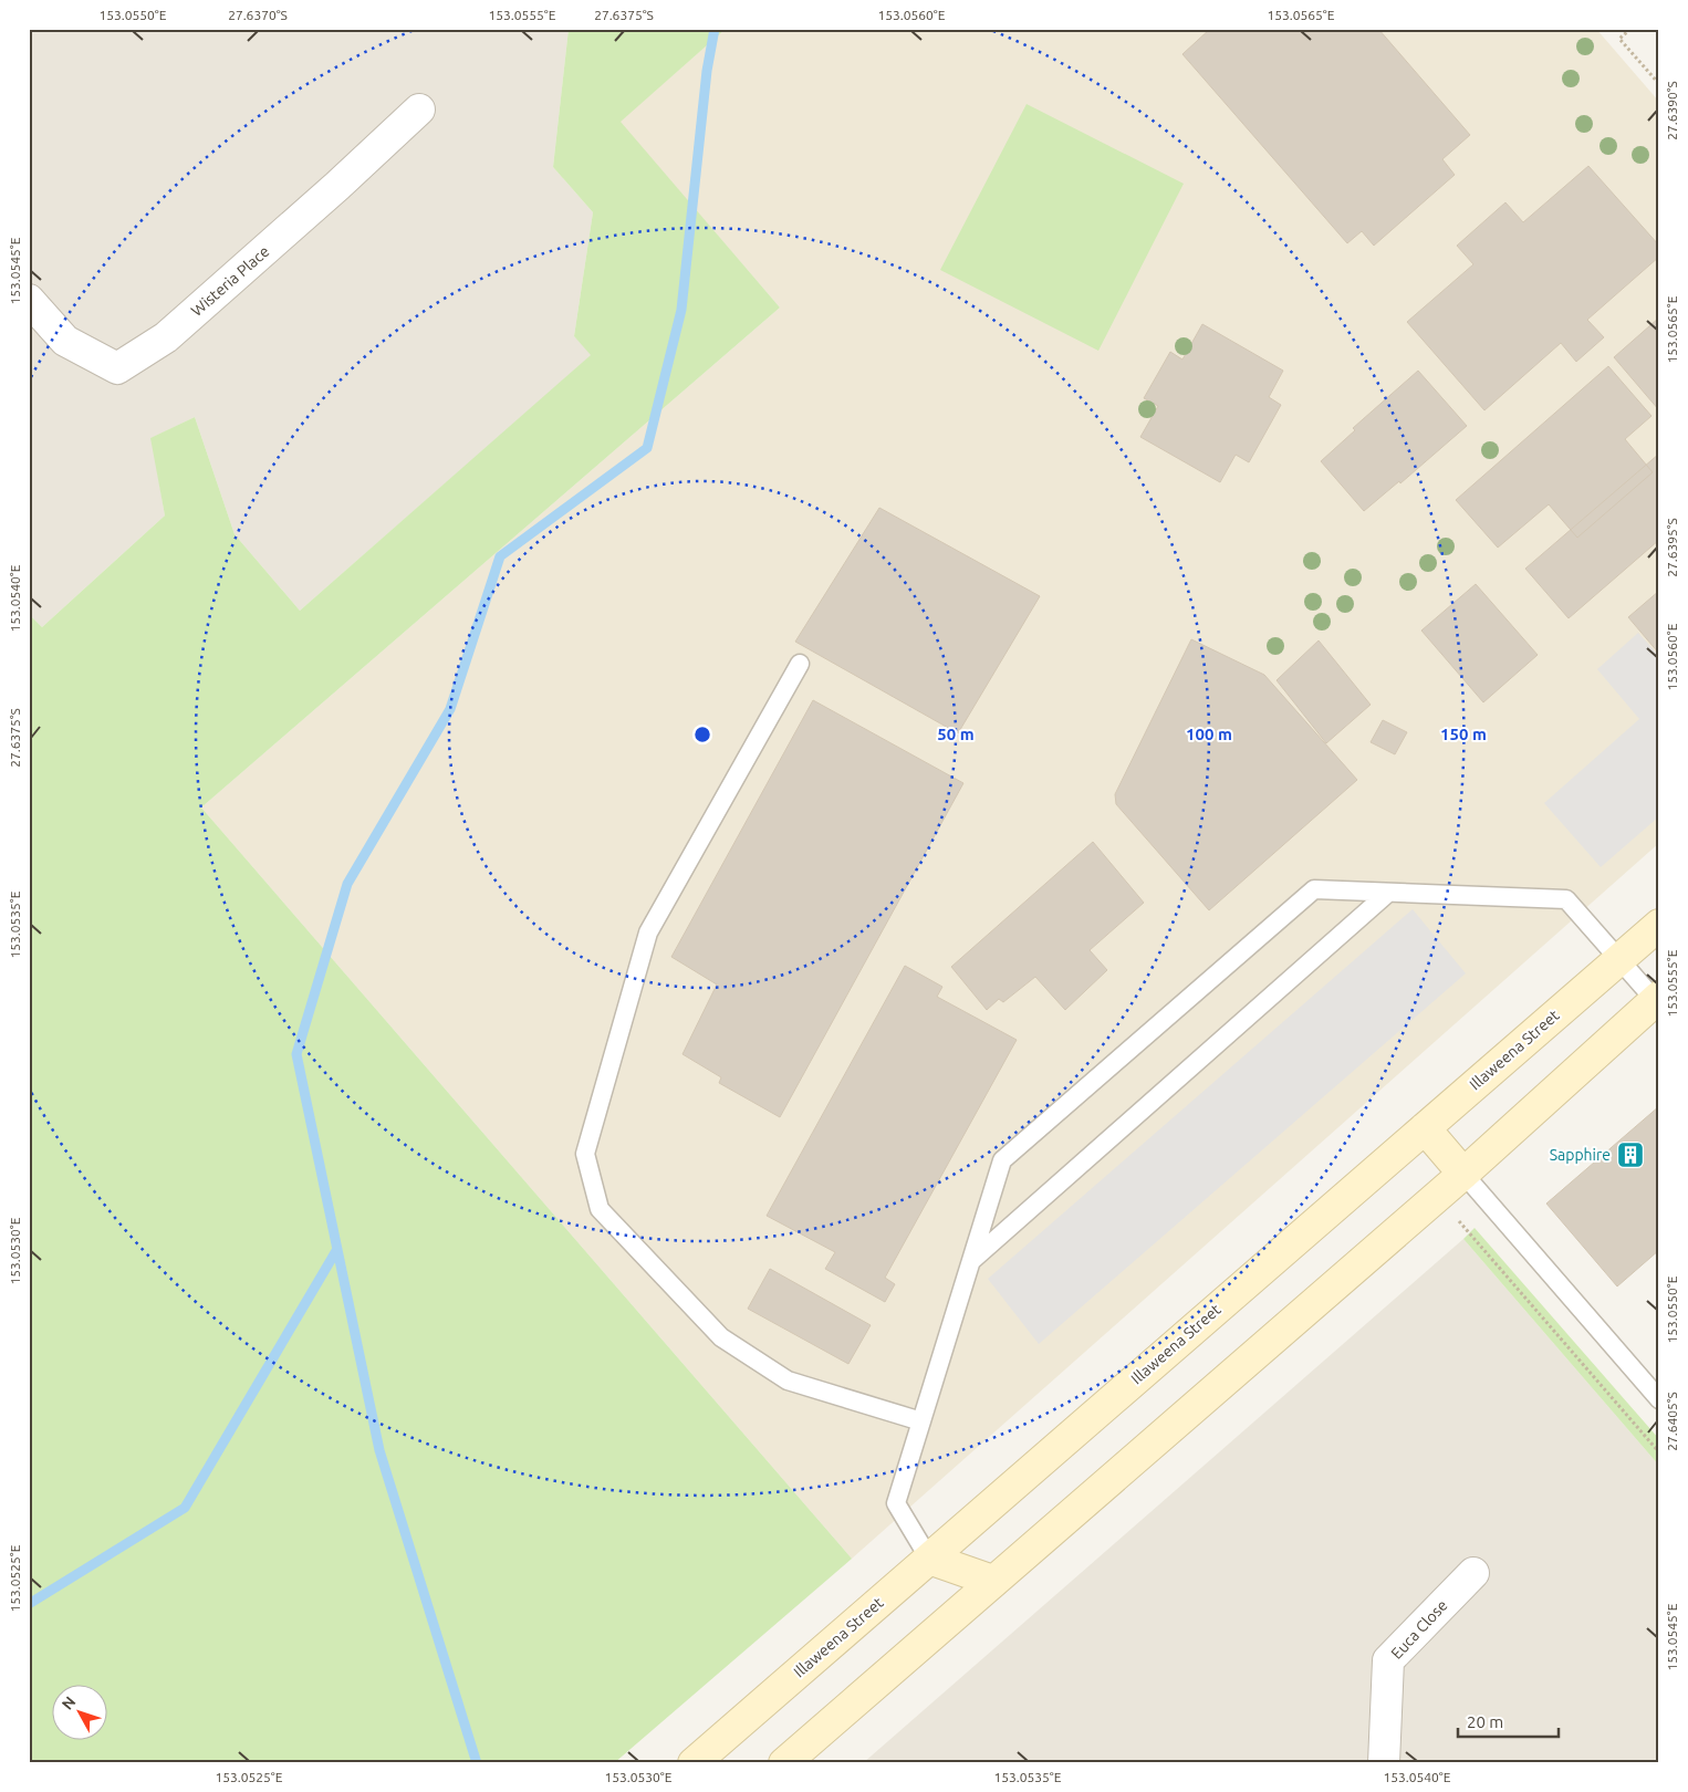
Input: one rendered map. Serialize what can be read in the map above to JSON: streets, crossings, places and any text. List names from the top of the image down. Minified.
{"streets":{"main road":["Illaweena Street"],"street":["Wisteria Place","Euca Close"]},"places":{"building":["Sapphire"]},"scale_bar":"20 m","north":"top left","coordinates":["153.0550°E","27.6370°S","153.0555°E","27.6375°S","153.0560°E","153.0565°E","27.6390°S","153.0545°E","27.6395°S","153.0540°E","153.0535°E","153.0530°E","27.6405°S","153.0525°E"],"rings":["50 m","100 m","150 m"]}
